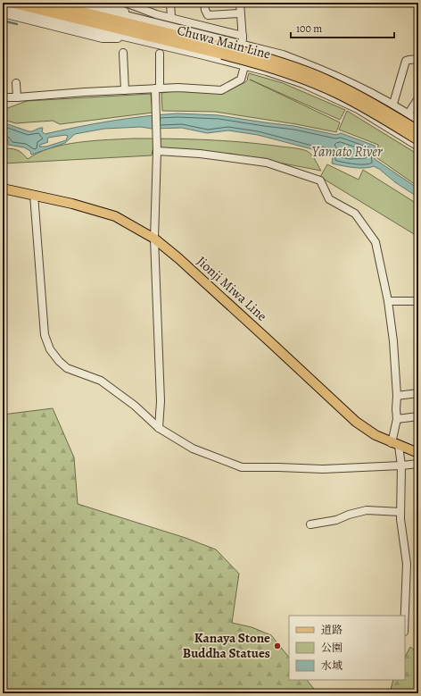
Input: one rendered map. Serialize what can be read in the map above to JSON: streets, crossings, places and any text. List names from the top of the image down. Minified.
{"streets":{"main road":["Chuwa Main Line","Jionji Miwa Line"]},"water":["Yamato River"],"places":["Kanaya Stone Buddha Statues"],"legend":["道路","公園","水域"],"scale_bar":"100 m"}
